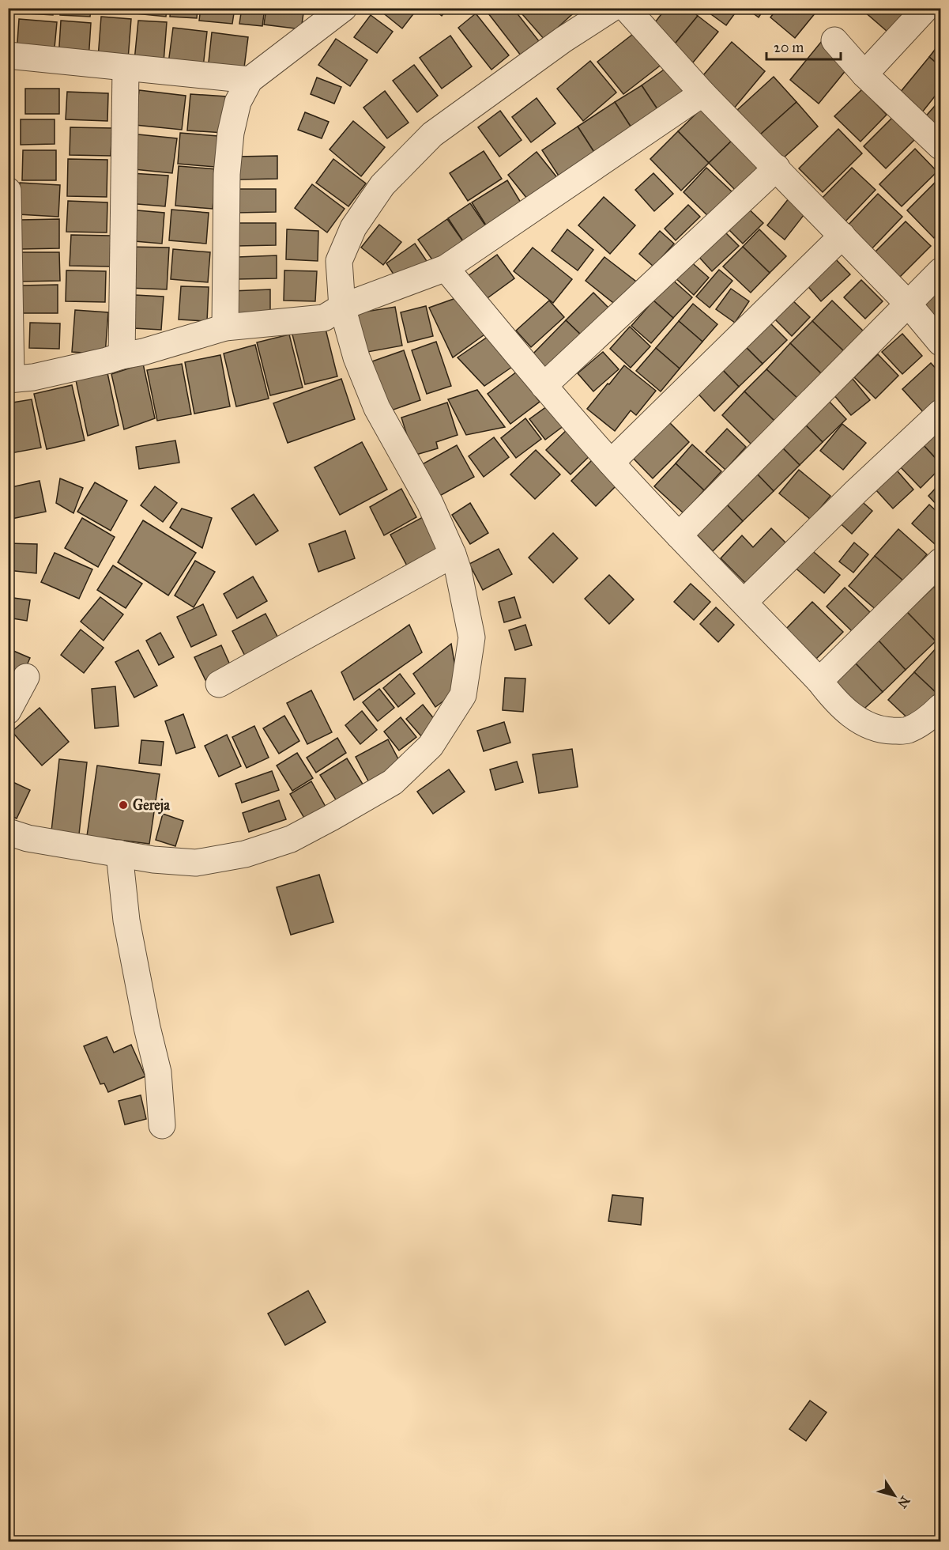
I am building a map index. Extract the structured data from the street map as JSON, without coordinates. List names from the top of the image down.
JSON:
{
  "places": ["Gereja"],
  "scale_bar": "20 m",
  "north": "bottom right"
}
